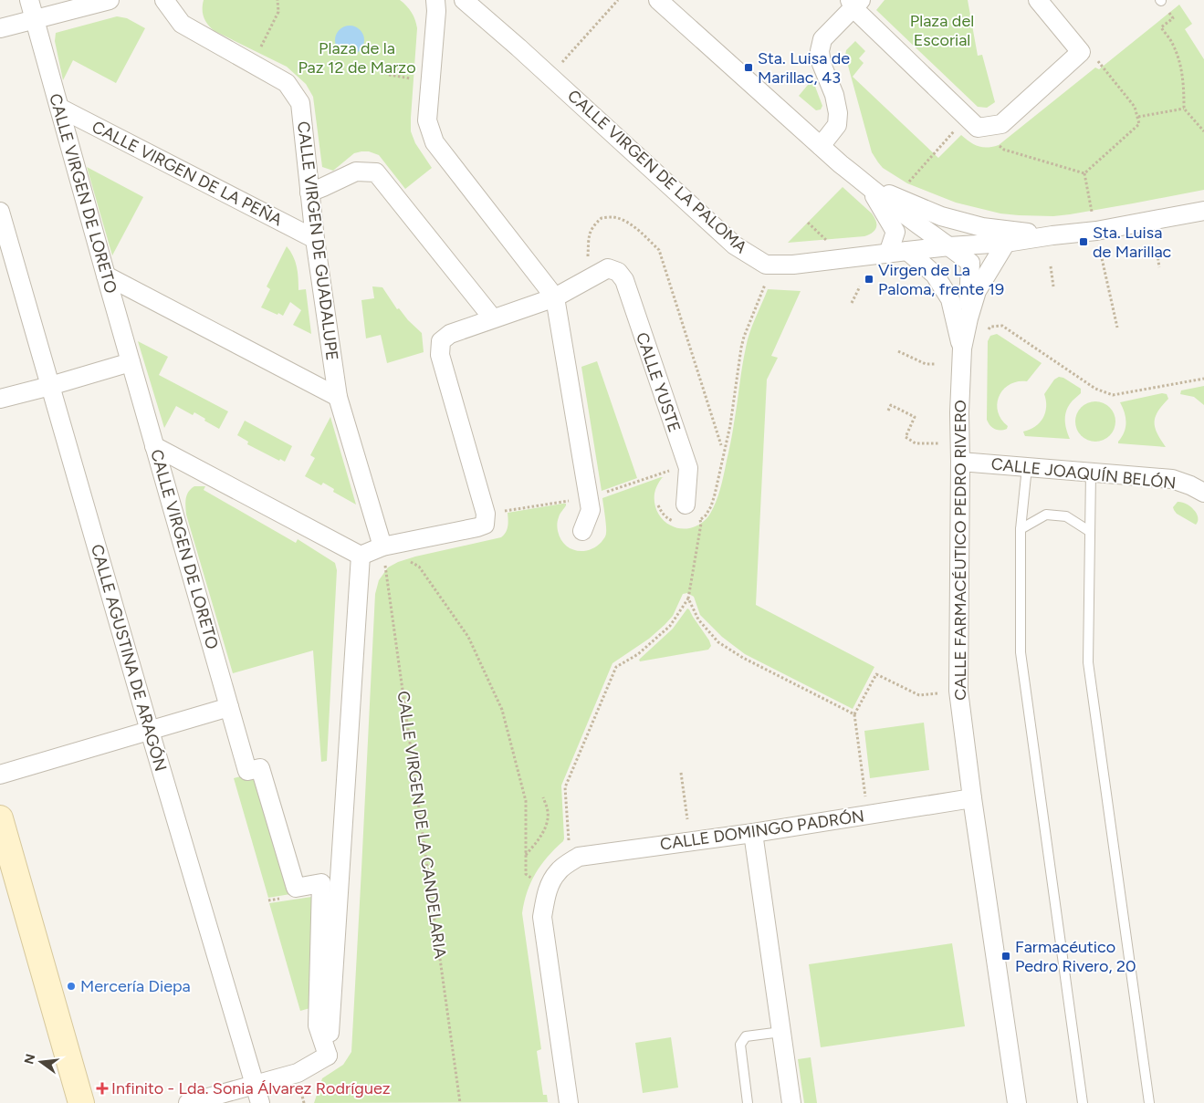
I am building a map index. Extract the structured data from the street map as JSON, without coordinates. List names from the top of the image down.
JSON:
{
  "streets": {
    "street": [
      "CALLE VIRGEN DE LA PALOMA",
      "CALLE VIRGEN DE LA PEÑA",
      "CALLE VIRGEN DE LORETO",
      "CALLE VIRGEN DE GUADALUPE",
      "CALLE YUSTE",
      "CALLE JOAQUÍN BELÓN",
      "CALLE FARMACÉUTICO PEDRO RIVERO",
      "CALLE AGUSTINA DE ARAGÓN",
      "CALLE DOMINGO PADRÓN"
    ],
    "path": ["CALLE VIRGEN DE LA CANDELARIA"]
  },
  "crossings": [
    ["CALLE VIRGEN DE LA PALOMA", "CALLE FARMACÉUTICO PEDRO RIVERO"],
    ["CALLE VIRGEN DE LA PEÑA", "CALLE VIRGEN DE LORETO"],
    ["CALLE VIRGEN DE LA PEÑA", "CALLE VIRGEN DE GUADALUPE"],
    ["CALLE VIRGEN DE GUADALUPE", "CALLE VIRGEN DE LA CANDELARIA"],
    ["CALLE JOAQUÍN BELÓN", "CALLE FARMACÉUTICO PEDRO RIVERO"],
    ["CALLE FARMACÉUTICO PEDRO RIVERO", "CALLE DOMINGO PADRÓN"]
  ],
  "parks": ["Plaza del Escorial", "Plaza de la Paz 12 de Marzo"],
  "places": {
    "transit": [
      "Sta. Luisa de Marillac, 43",
      "Sta. Luisa de Marillac",
      "Virgen de La Paloma, frente 19",
      "Farmacéutico Pedro Rivero, 20"
    ],
    "other": ["Mercería Diepa"],
    "health": ["Infinito - Lda. Sonia Álvarez Rodríguez"]
  },
  "north": "left"
}
